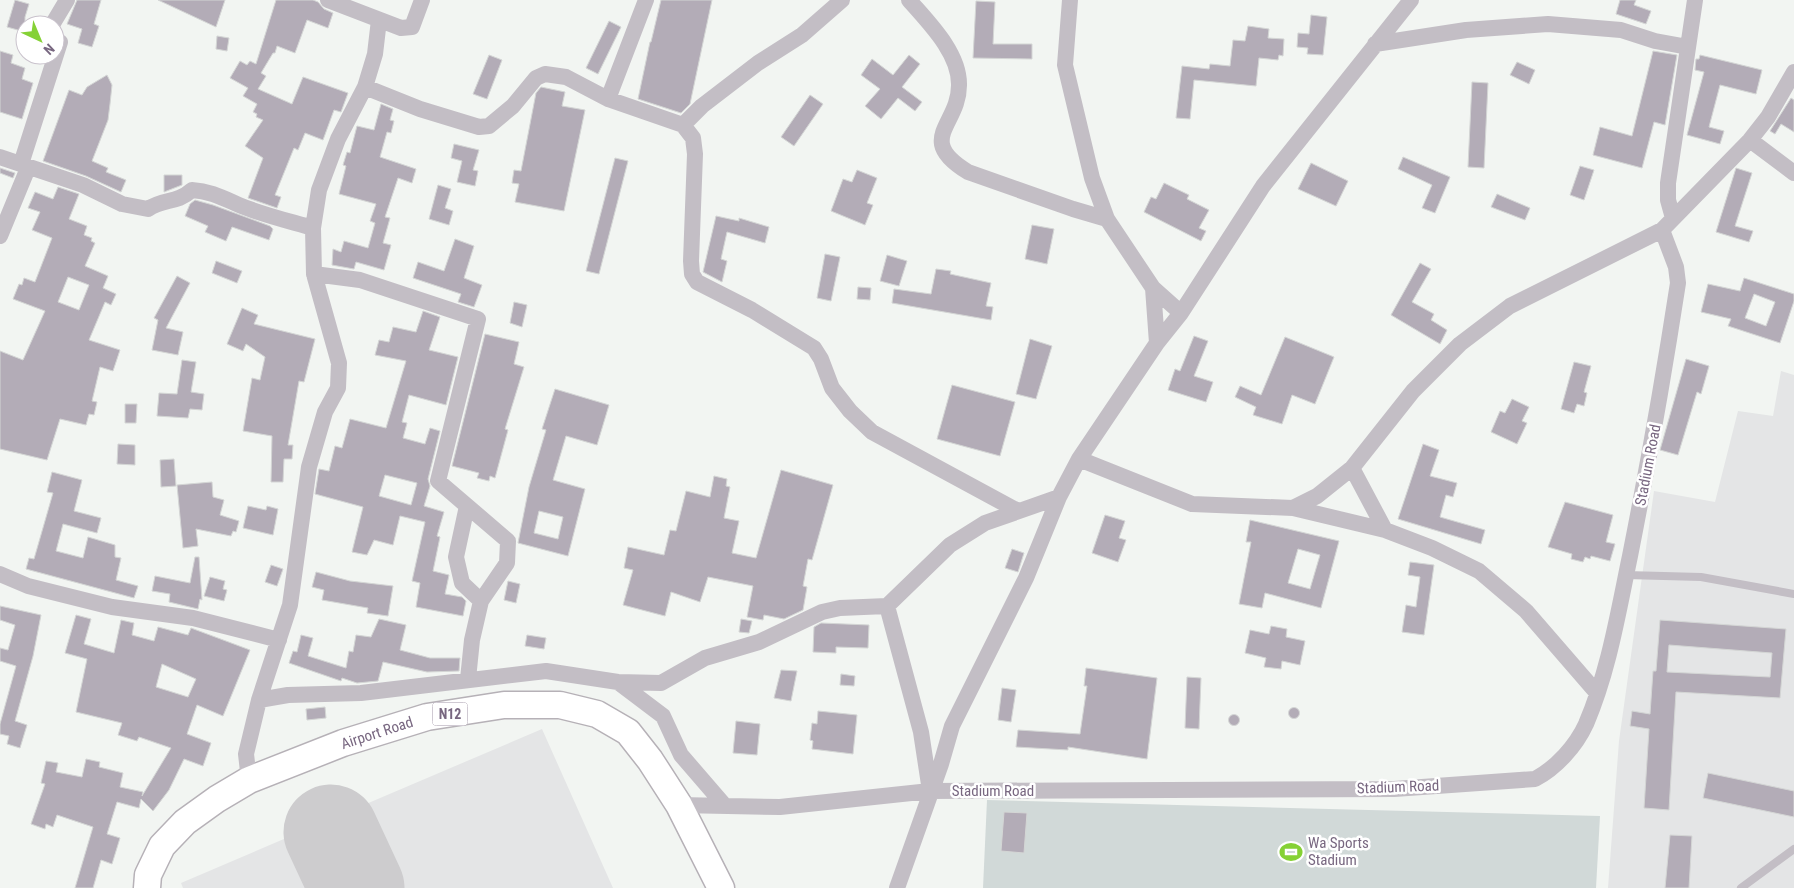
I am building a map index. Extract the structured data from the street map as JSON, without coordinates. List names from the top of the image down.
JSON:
{
  "streets": {
    "highway": ["N12", "Airport Road"],
    "street": ["Stadium Road"]
  },
  "crossings": [
    ["Stadium Road", "Airport Road"]
  ],
  "places": {
    "sports": ["Wa Sports Stadium"]
  },
  "north": "bottom right"
}
